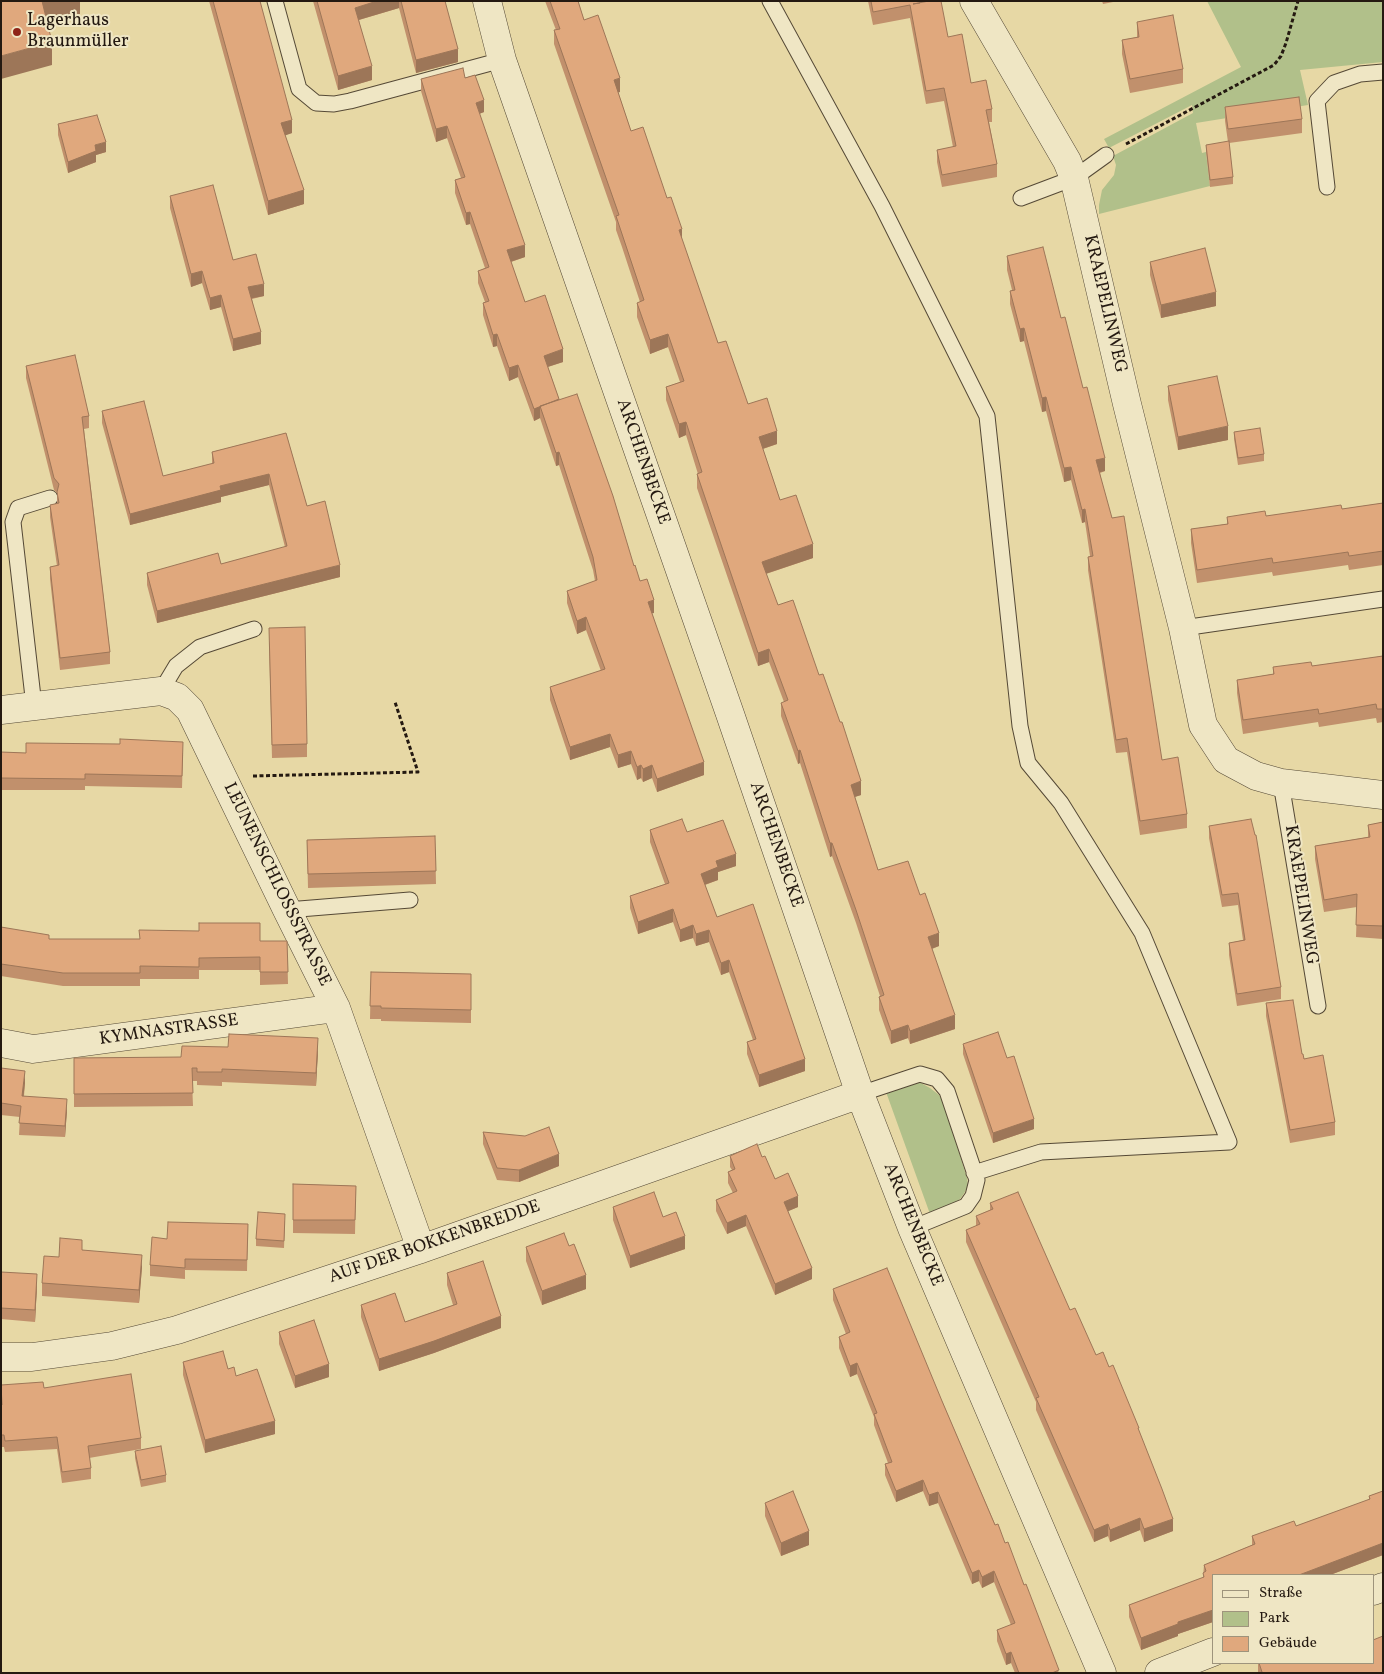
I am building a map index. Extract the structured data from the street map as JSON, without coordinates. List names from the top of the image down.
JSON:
{
  "streets": {
    "street": [
      "KRAEPELINWEG",
      "ARCHENBECKE",
      "LEUNENSCHLOSSSTRASSE",
      "KYMNASTRASSE",
      "AUF DER BOKKENBREDDE"
    ]
  },
  "crossings": [
    ["ARCHENBECKE", "AUF DER BOKKENBREDDE"],
    ["LEUNENSCHLOSSSTRASSE", "KYMNASTRASSE"],
    ["LEUNENSCHLOSSSTRASSE", "AUF DER BOKKENBREDDE"]
  ],
  "places": ["Lagerhaus Braunmüller"],
  "legend": ["Straße", "Park", "Gebäude"]
}
